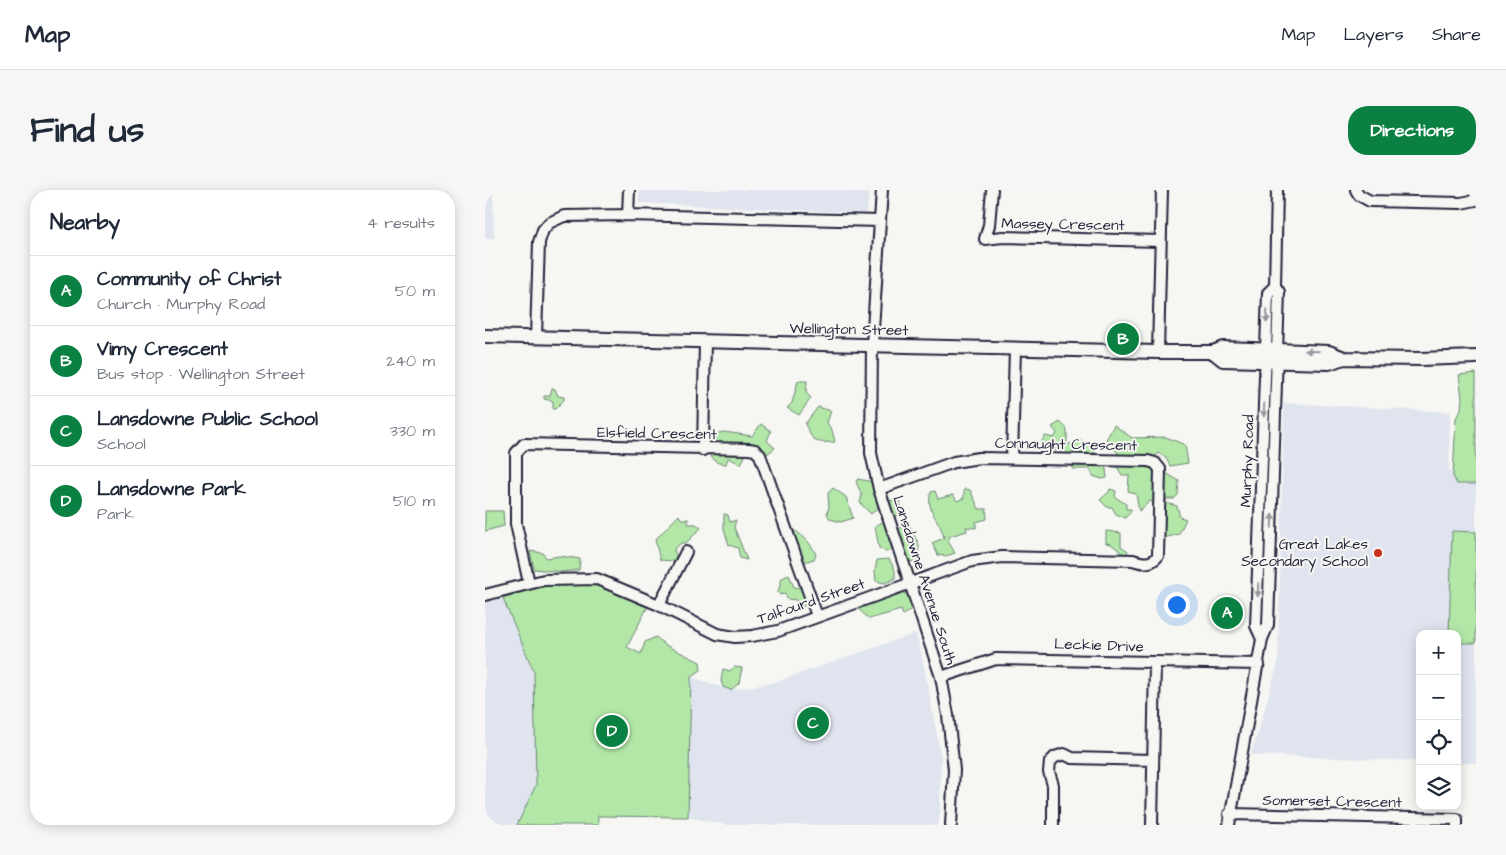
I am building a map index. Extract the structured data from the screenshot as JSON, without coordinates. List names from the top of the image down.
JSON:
{
  "streets": {
    "main road": ["Wellington Street"],
    "street": [
      "Massey Crescent",
      "Elsfield Crescent",
      "Connaught Crescent",
      "Murphy Road",
      "Lansdowne Avenue South",
      "Talfourd Street",
      "Leckie Drive",
      "Somerset Crescent"
    ]
  },
  "crossings": [
    ["Wellington Street", "Murphy Road"],
    ["Wellington Street", "Lansdowne Avenue South"],
    ["Elsfield Crescent", "Talfourd Street"],
    ["Connaught Crescent", "Lansdowne Avenue South"],
    ["Connaught Crescent", "Talfourd Street"],
    ["Murphy Road", "Leckie Drive"],
    ["Murphy Road", "Somerset Crescent"],
    ["Lansdowne Avenue South", "Talfourd Street"],
    ["Lansdowne Avenue South", "Leckie Drive"]
  ],
  "places": ["Great Lakes Secondary School"],
  "page": {
    "header": "Map",
    "nav": ["Map", "Layers", "Share"],
    "title": "Find us",
    "buttons": "Directions",
    "heading": ["Nearby", "4 results"],
    "list": [
      {
        "mark": "A",
        "name": "Community of Christ",
        "note": "Church · Murphy Road",
        "value": "50 m"
      },
      {
        "mark": "B",
        "name": "Vimy Crescent",
        "note": "Bus stop · Wellington Street",
        "value": "240 m"
      },
      {
        "mark": "C",
        "name": "Lansdowne Public School",
        "note": "School",
        "value": "330 m"
      },
      {
        "mark": "D",
        "name": "Lansdowne Park",
        "note": "Park",
        "value": "510 m"
      }
    ],
    "pins": [
      "B",
      "A",
      "C",
      "D"
    ],
    "map_buttons": ["+", "−"]
  }
}
